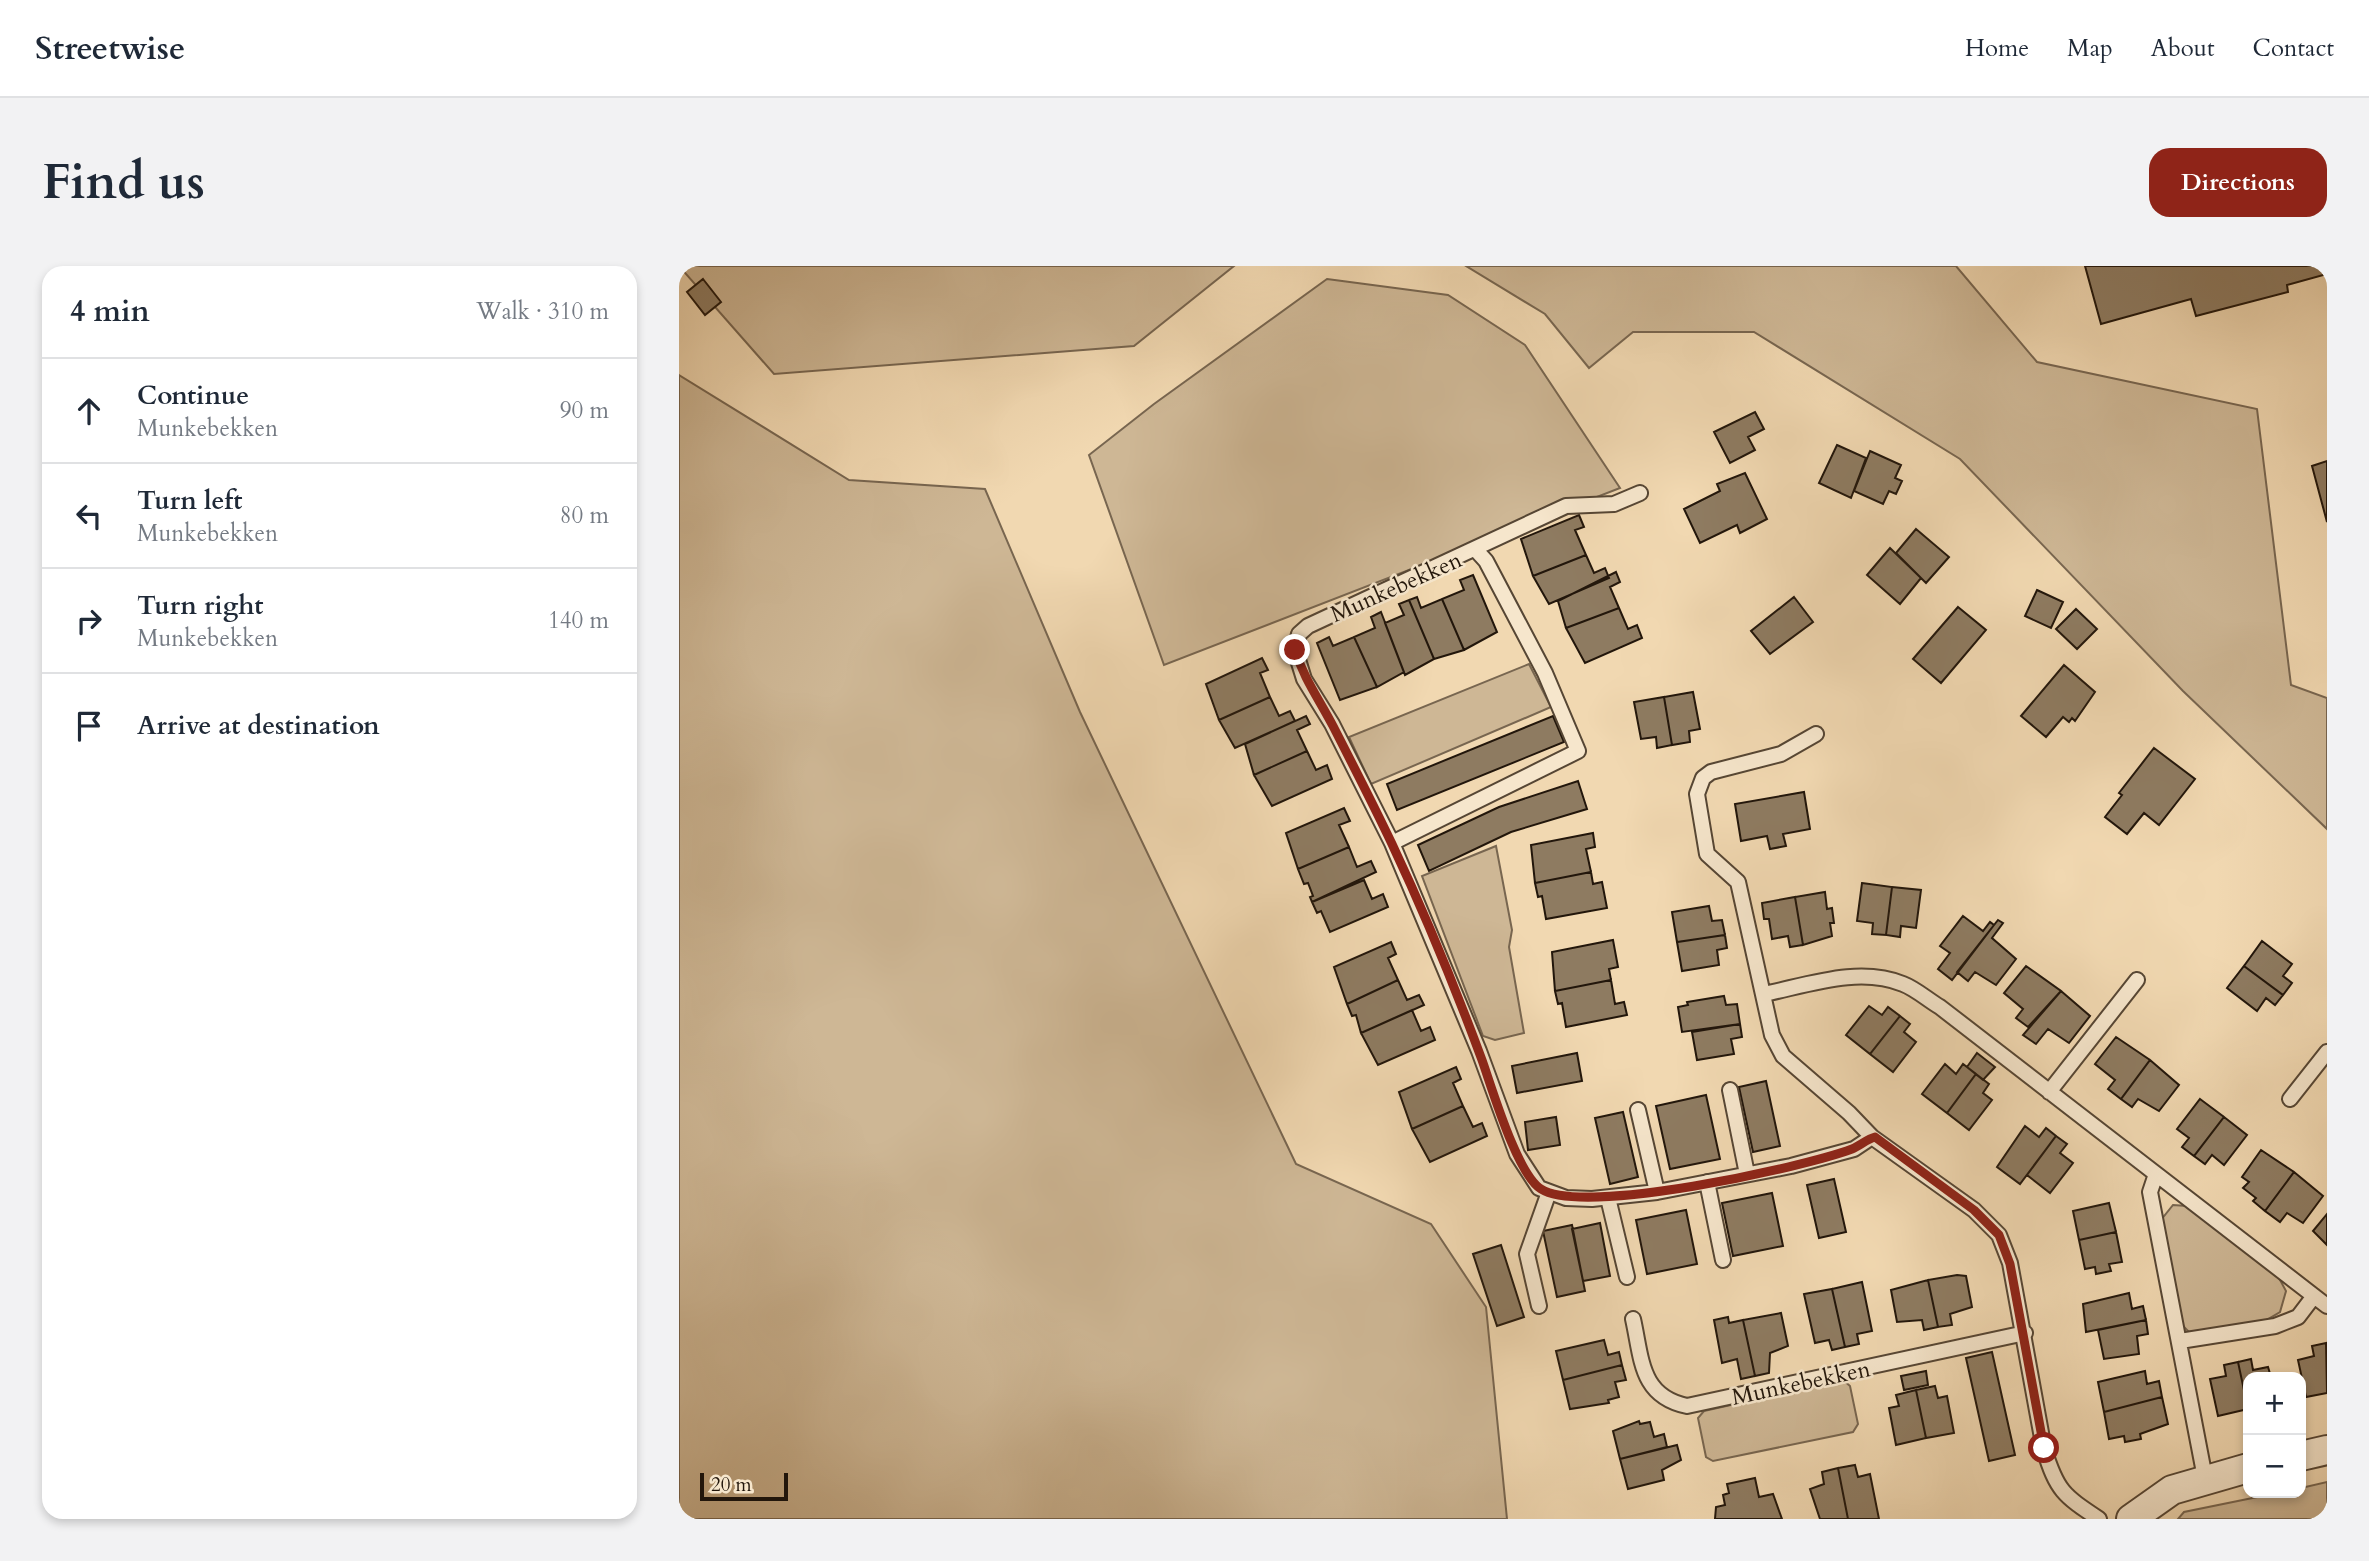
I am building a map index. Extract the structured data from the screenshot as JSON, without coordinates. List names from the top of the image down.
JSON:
{
  "streets": {
    "lane": ["Munkebekken"]
  },
  "scale_bar": "20 m",
  "page": {
    "header": "Streetwise",
    "nav": [
      "Home",
      "Map",
      "About",
      "Contact"
    ],
    "buttons": "Directions",
    "title": "Find us",
    "heading": ["4 min", "Walk · 310 m"],
    "list": [
      ["Continue", "Munkebekken", "90 m"],
      ["Turn left", "Munkebekken", "80 m"],
      ["Turn right", "Munkebekken", "140 m"],
      "Arrive at destination"
    ],
    "map_buttons": ["+", "−"],
    "scale": "20 m"
  }
}
